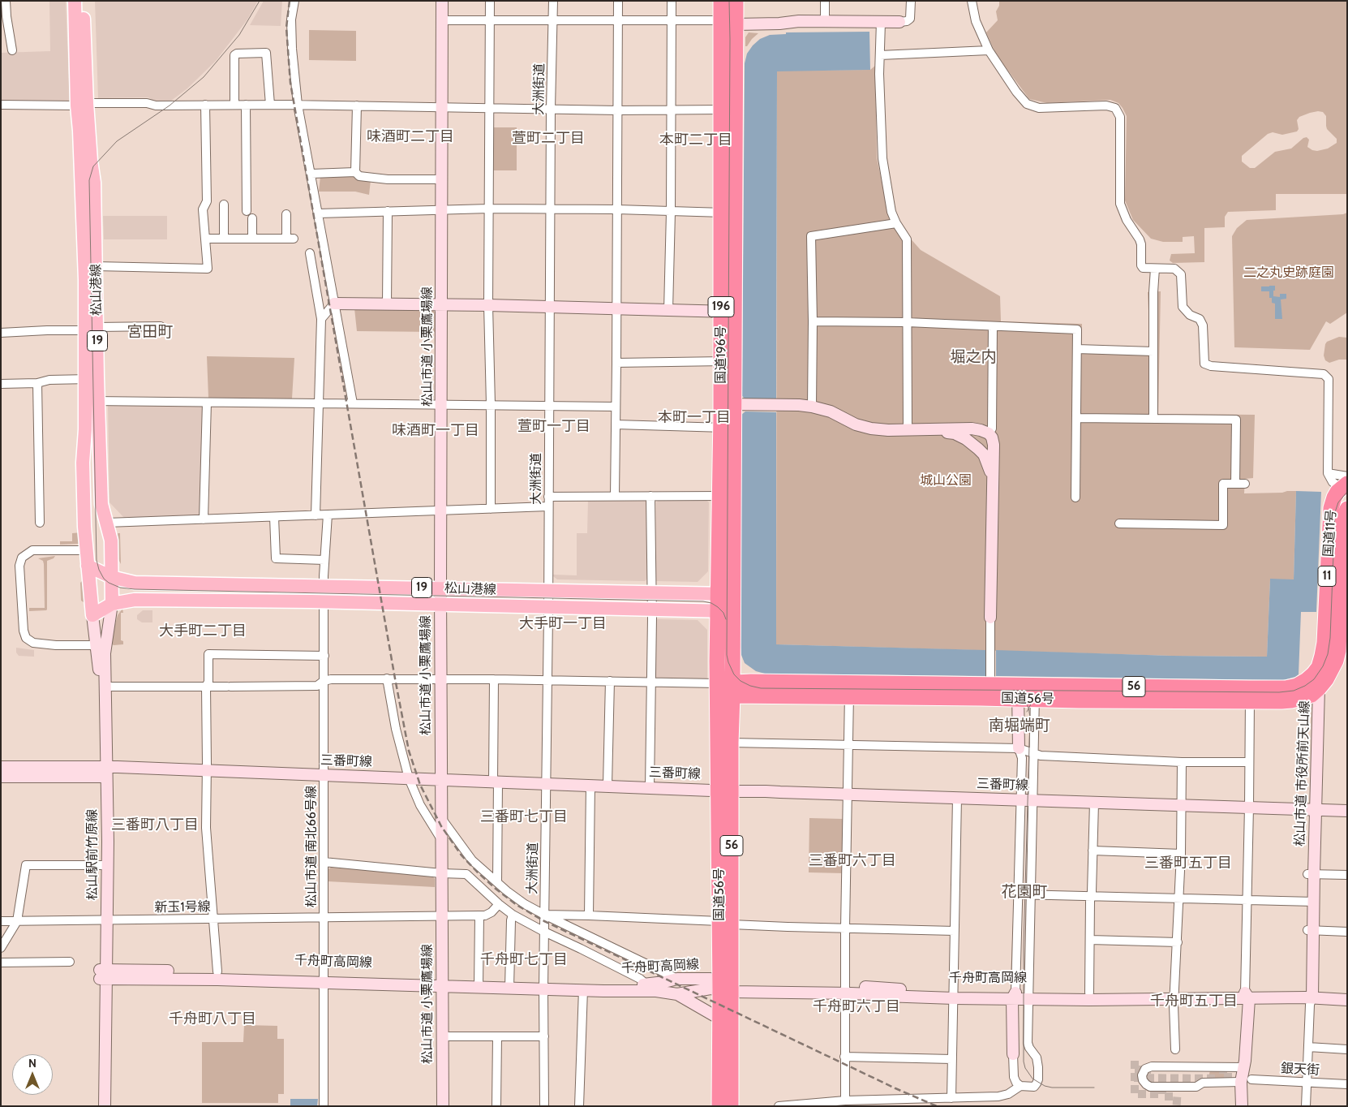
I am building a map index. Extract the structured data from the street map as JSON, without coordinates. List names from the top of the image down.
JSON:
{
  "streets": {
    "highway": [
      "196",
      "国道196号",
      "国道11号",
      "11",
      "56",
      "国道56号"
    ],
    "main road": ["松山港線", "19"],
    "street": [
      "大洲街道",
      "松山市道 小栗鷹場線",
      "三番町線",
      "松山市道 市役所前天山線",
      "松山市道 南北66号線",
      "松山駅前竹原線",
      "新玉1号線",
      "千舟町高岡線",
      "銀天街"
    ]
  },
  "crossings": [
    ["大洲街道", "松山港線"],
    ["大洲街道", "三番町線"],
    ["大洲街道", "千舟町高岡線"],
    ["松山港線", "松山市道 小栗鷹場線"],
    ["松山港線", "国道196号"],
    ["松山港線", "松山市道 南北66号線"],
    ["松山港線", "松山駅前竹原線"],
    ["松山市道 小栗鷹場線", "三番町線"],
    ["松山市道 小栗鷹場線", "新玉1号線"],
    ["松山市道 小栗鷹場線", "千舟町高岡線"],
    ["国道196号", "国道56号"],
    ["国道11号", "国道56号"],
    ["国道11号", "松山市道 市役所前天山線"],
    ["国道56号", "三番町線"],
    ["国道56号", "松山市道 市役所前天山線"],
    ["国道56号", "千舟町高岡線"],
    ["三番町線", "松山市道 市役所前天山線"],
    ["三番町線", "松山市道 南北66号線"],
    ["三番町線", "松山駅前竹原線"],
    ["松山市道 市役所前天山線", "千舟町高岡線"],
    ["松山市道 南北66号線", "新玉1号線"],
    ["松山市道 南北66号線", "千舟町高岡線"],
    ["松山駅前竹原線", "新玉1号線"],
    ["松山駅前竹原線", "千舟町高岡線"]
  ],
  "districts": [
    "味酒町二丁目",
    "萱町二丁目",
    "本町二丁目",
    "宮田町",
    "堀之内",
    "本町一丁目",
    "萱町一丁目",
    "味酒町一丁目",
    "大手町一丁目",
    "大手町二丁目",
    "南堀端町",
    "三番町七丁目",
    "三番町八丁目",
    "三番町六丁目",
    "三番町五丁目",
    "花園町",
    "千舟町七丁目",
    "千舟町五丁目",
    "千舟町六丁目",
    "千舟町八丁目"
  ],
  "parks": ["二之丸史跡庭園", "城山公園"],
  "north": "top"
}
